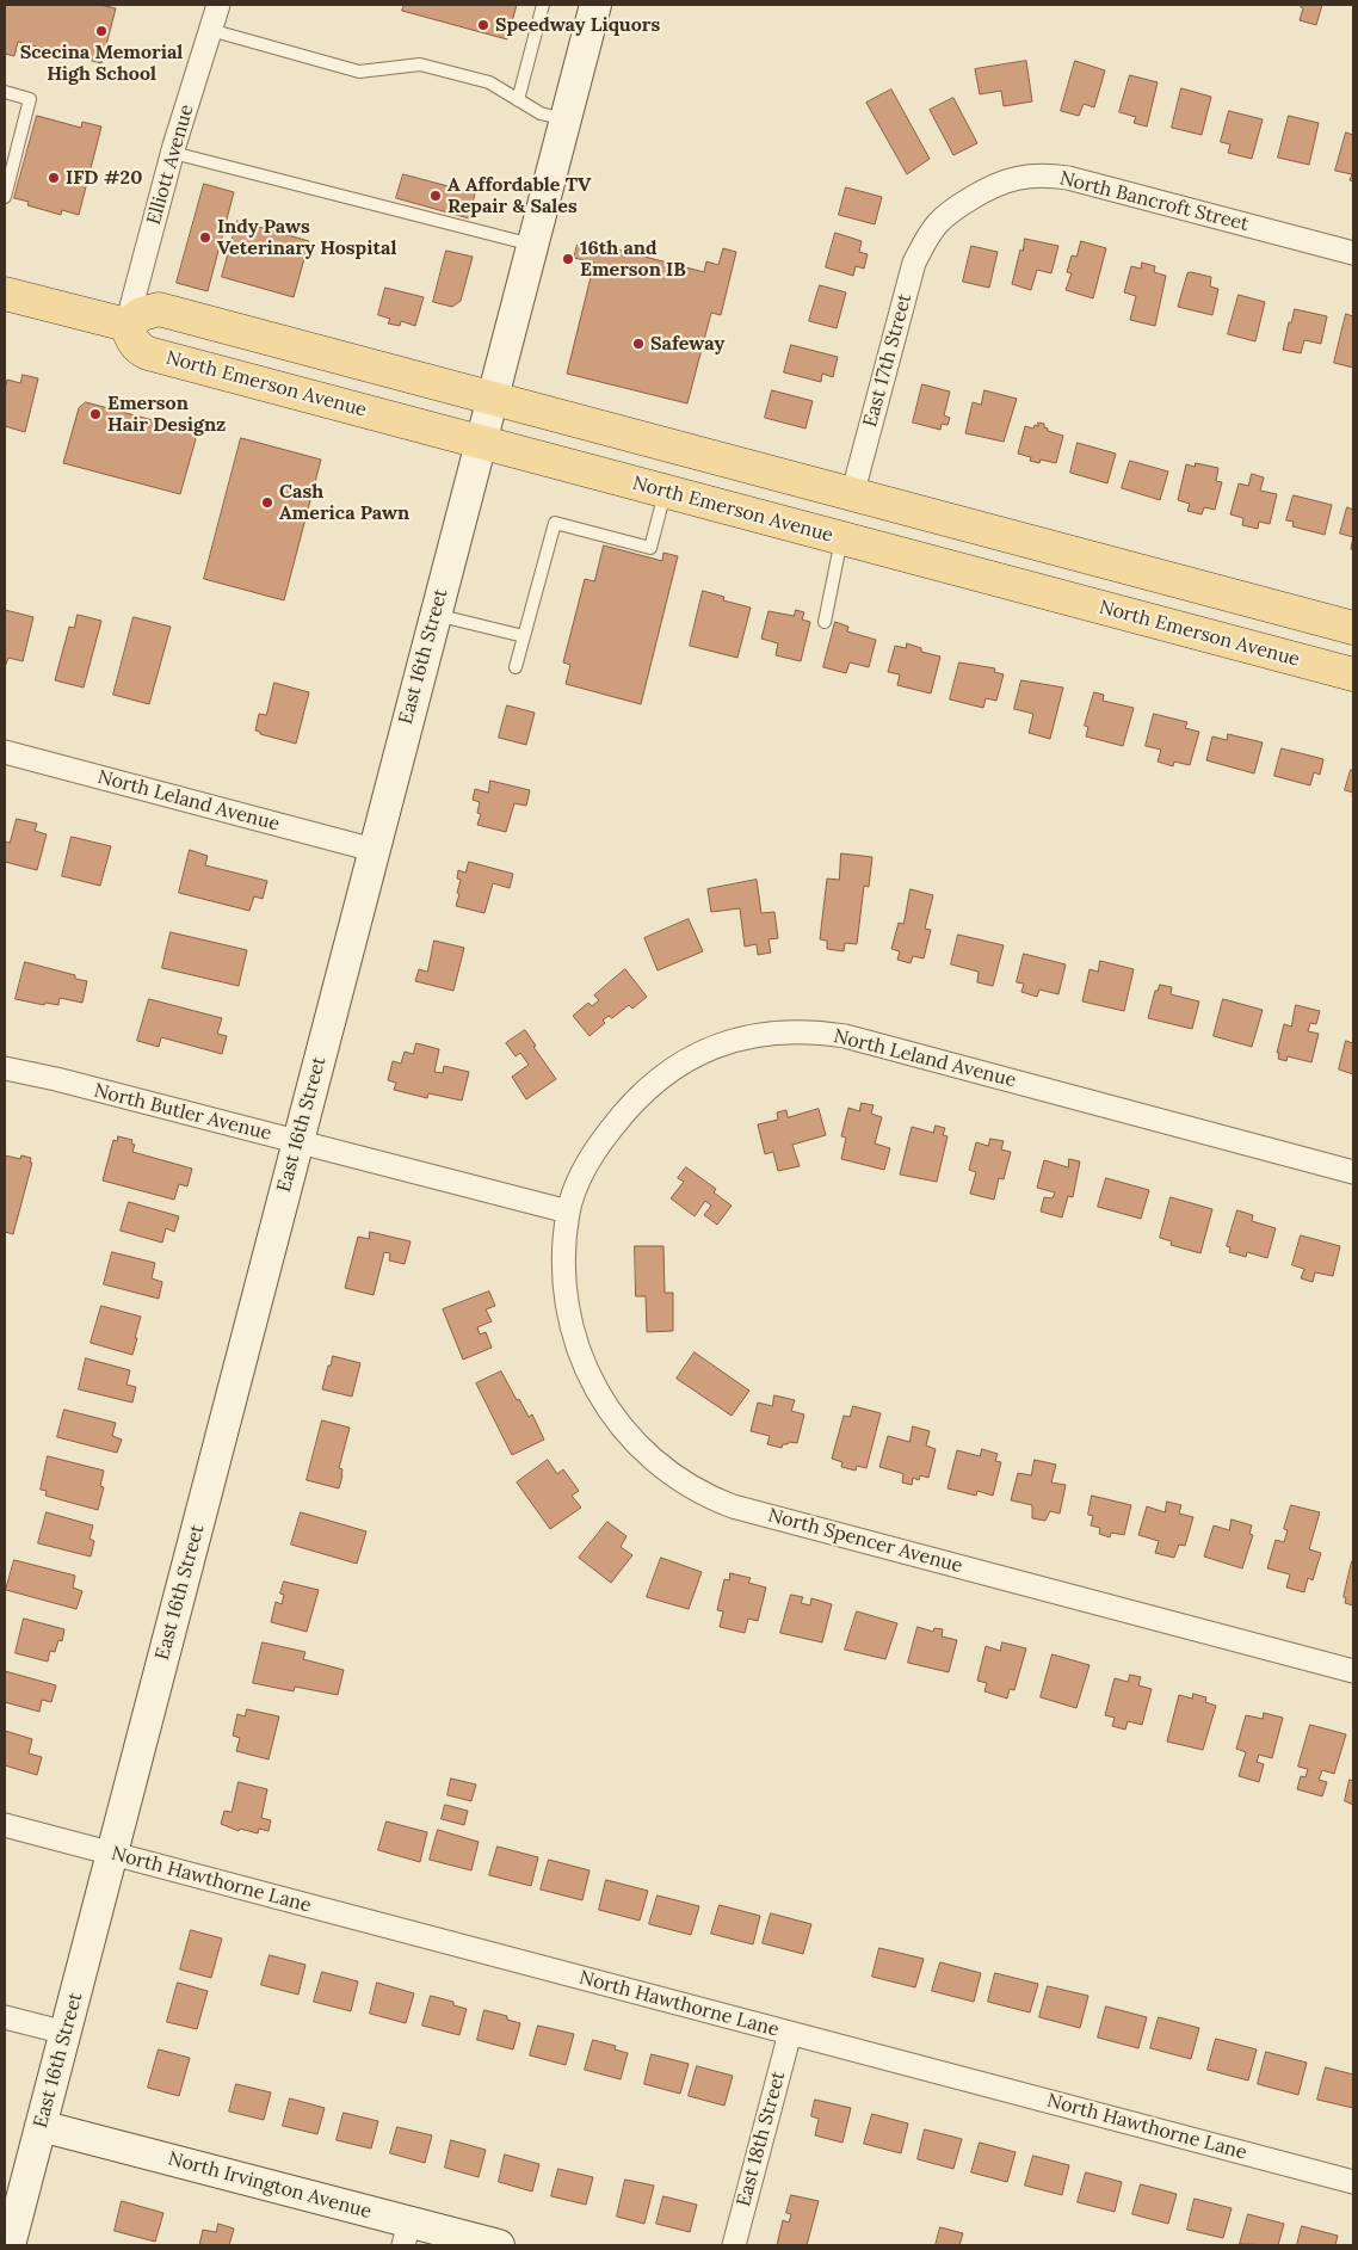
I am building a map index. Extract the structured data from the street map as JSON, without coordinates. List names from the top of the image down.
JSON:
{
  "streets": {
    "main road": ["North Emerson Avenue", "East 16th Street", "North Irvington Avenue"],
    "street": [
      "Elliott Avenue",
      "North Bancroft Street",
      "East 17th Street",
      "North Leland Avenue",
      "North Butler Avenue",
      "North Spencer Avenue",
      "North Hawthorne Lane",
      "East 18th Street"
    ]
  },
  "crossings": [
    ["Elliott Avenue", "North Emerson Avenue"],
    ["North Bancroft Street", "East 17th Street"],
    ["North Emerson Avenue", "East 16th Street"],
    ["East 16th Street", "North Leland Avenue"],
    ["East 16th Street", "North Butler Avenue"],
    ["East 16th Street", "North Hawthorne Lane"],
    ["East 16th Street", "North Irvington Avenue"],
    ["North Leland Avenue", "North Butler Avenue"],
    ["North Leland Avenue", "North Spencer Avenue"],
    ["North Butler Avenue", "North Spencer Avenue"],
    ["North Hawthorne Lane", "East 18th Street"]
  ],
  "places": [
    "Speedway Liquors",
    "Scecina Memorial High School",
    "IFD #20",
    "A Affordable TV Repair & Sales",
    "Indy Paws Veterinary Hospital",
    "16th and Emerson IB",
    "Safeway",
    "Emerson Hair Designz",
    "Cash America Pawn"
  ]
}
